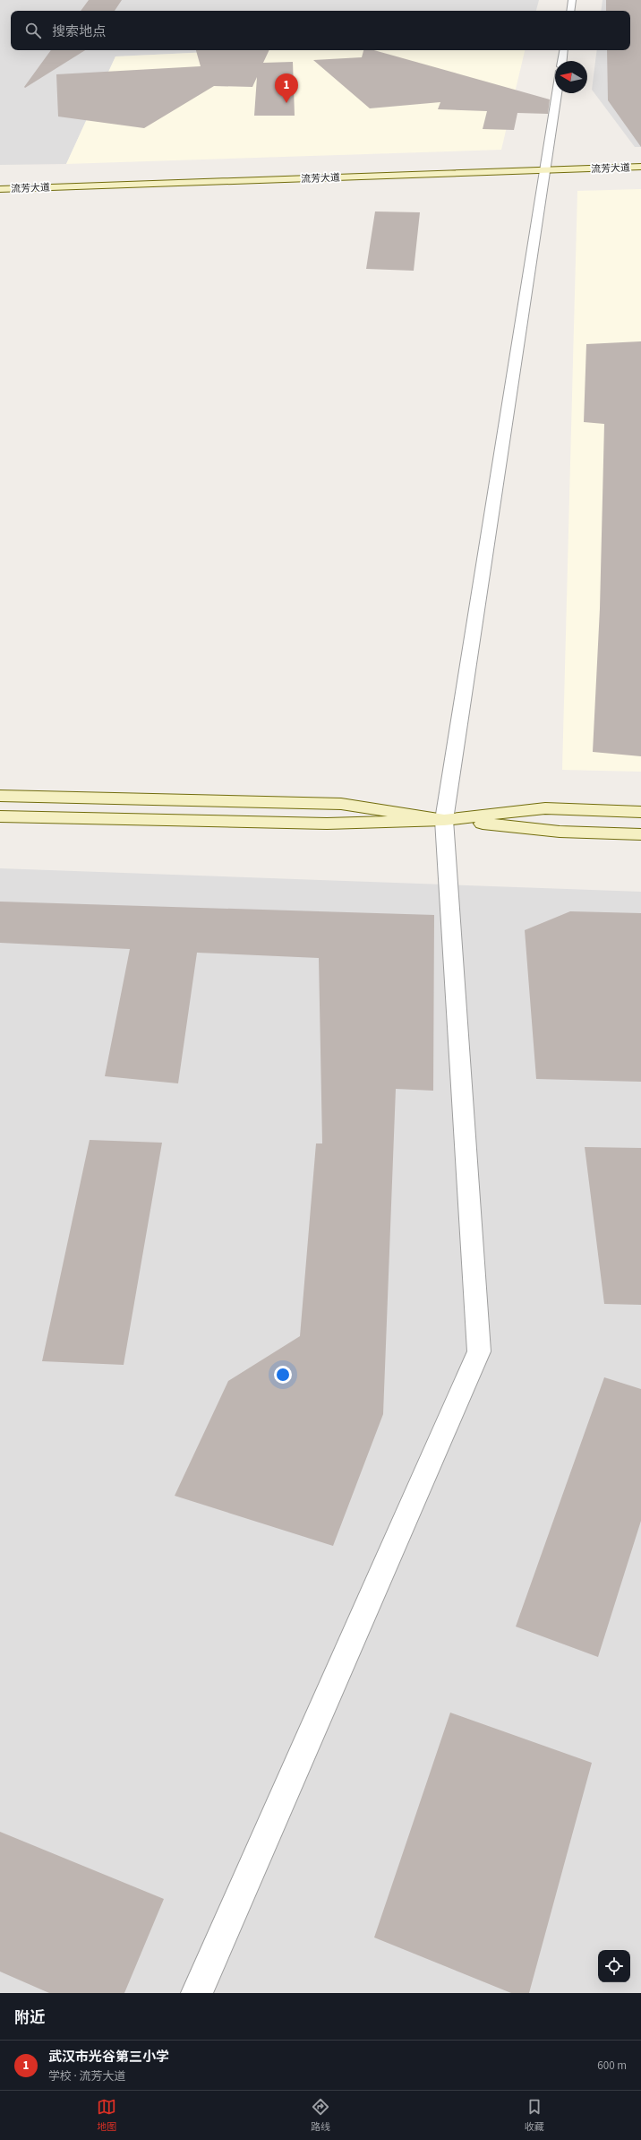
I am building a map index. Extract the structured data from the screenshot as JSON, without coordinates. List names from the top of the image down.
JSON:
{
  "streets": {
    "main road": ["流芳大道"]
  },
  "north": "left",
  "page": {
    "search": "搜索地点",
    "pins": "1",
    "heading": "附近",
    "list": [
      {
        "mark": "1",
        "name": "武汉市光谷第三小学",
        "note": "学校 · 流芳大道",
        "value": "600 m"
      }
    ],
    "nav": ["地图", "路线", "收藏"]
  }
}
